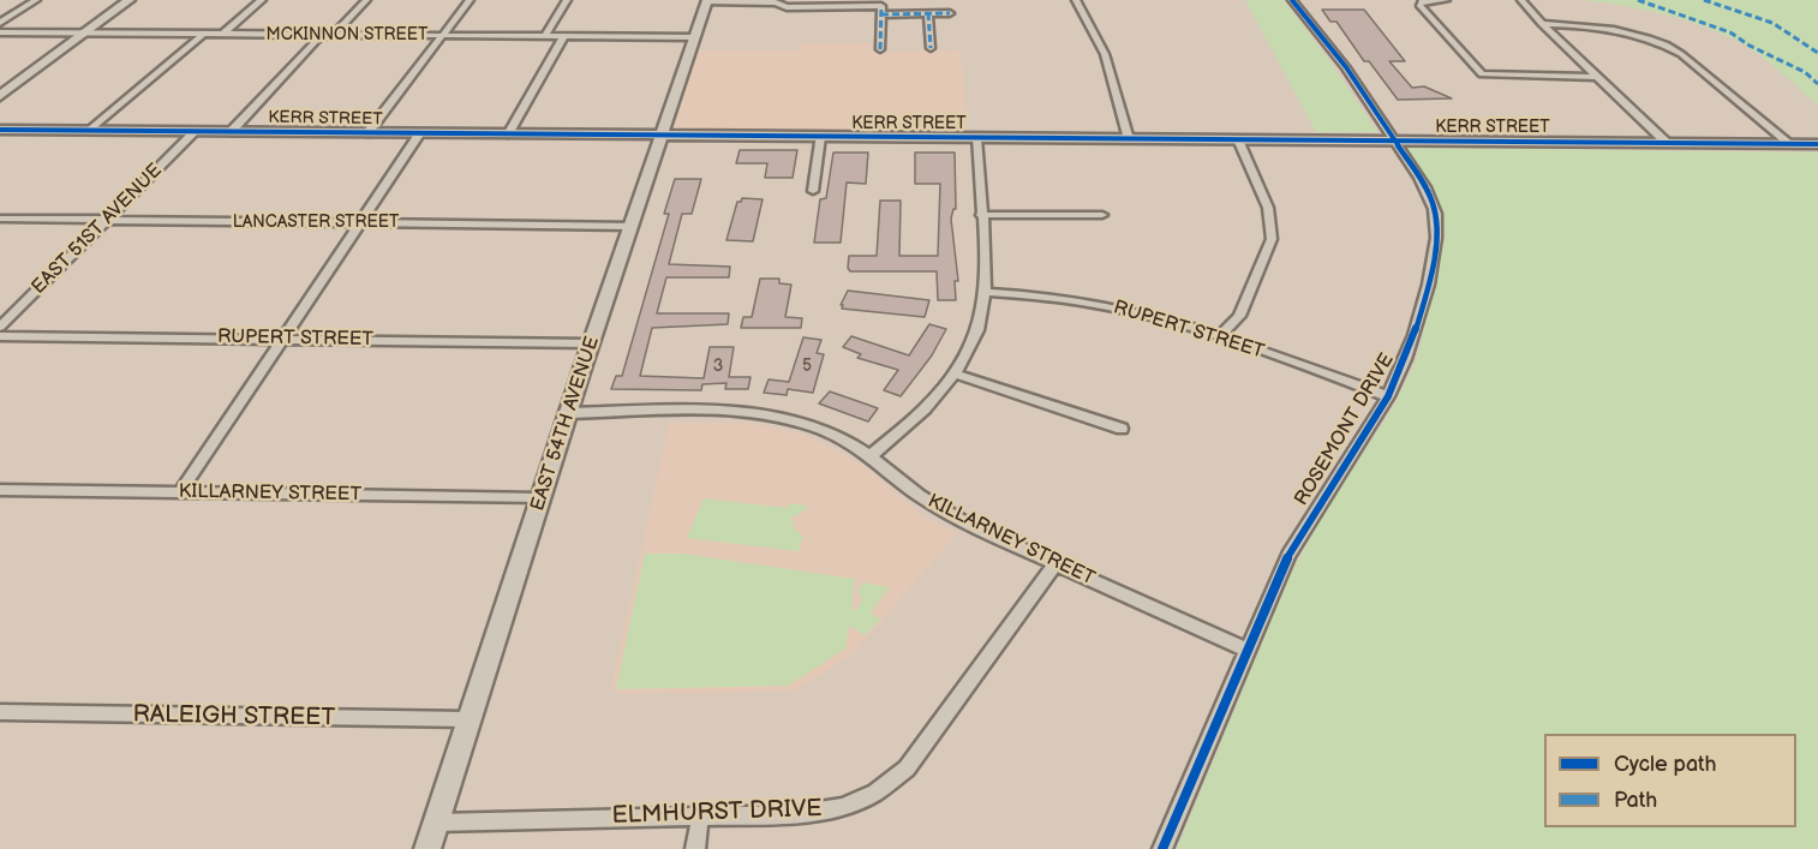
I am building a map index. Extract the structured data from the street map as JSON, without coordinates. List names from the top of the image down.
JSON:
{
  "streets": {
    "street": [
      "MCKINNON STREET",
      "KERR STREET",
      "LANCASTER STREET",
      "EAST 51ST AVENUE",
      "RUPERT STREET",
      "EAST 54TH AVENUE",
      "ROSEMONT DRIVE",
      "KILLARNEY STREET",
      "RALEIGH STREET",
      "ELMHURST DRIVE"
    ]
  },
  "crossings": [
    ["MCKINNON STREET", "EAST 54TH AVENUE"],
    ["KERR STREET", "EAST 51ST AVENUE"],
    ["KERR STREET", "EAST 54TH AVENUE"],
    ["KERR STREET", "ROSEMONT DRIVE"],
    ["LANCASTER STREET", "EAST 51ST AVENUE"],
    ["LANCASTER STREET", "EAST 54TH AVENUE"],
    ["RUPERT STREET", "EAST 54TH AVENUE"],
    ["RUPERT STREET", "ROSEMONT DRIVE"],
    ["EAST 54TH AVENUE", "KILLARNEY STREET"],
    ["EAST 54TH AVENUE", "RALEIGH STREET"],
    ["EAST 54TH AVENUE", "ELMHURST DRIVE"],
    ["ROSEMONT DRIVE", "KILLARNEY STREET"],
    ["KILLARNEY STREET", "ELMHURST DRIVE"]
  ],
  "house_numbers": ["3", "5"],
  "legend": ["Cycle path", "Path"]
}
